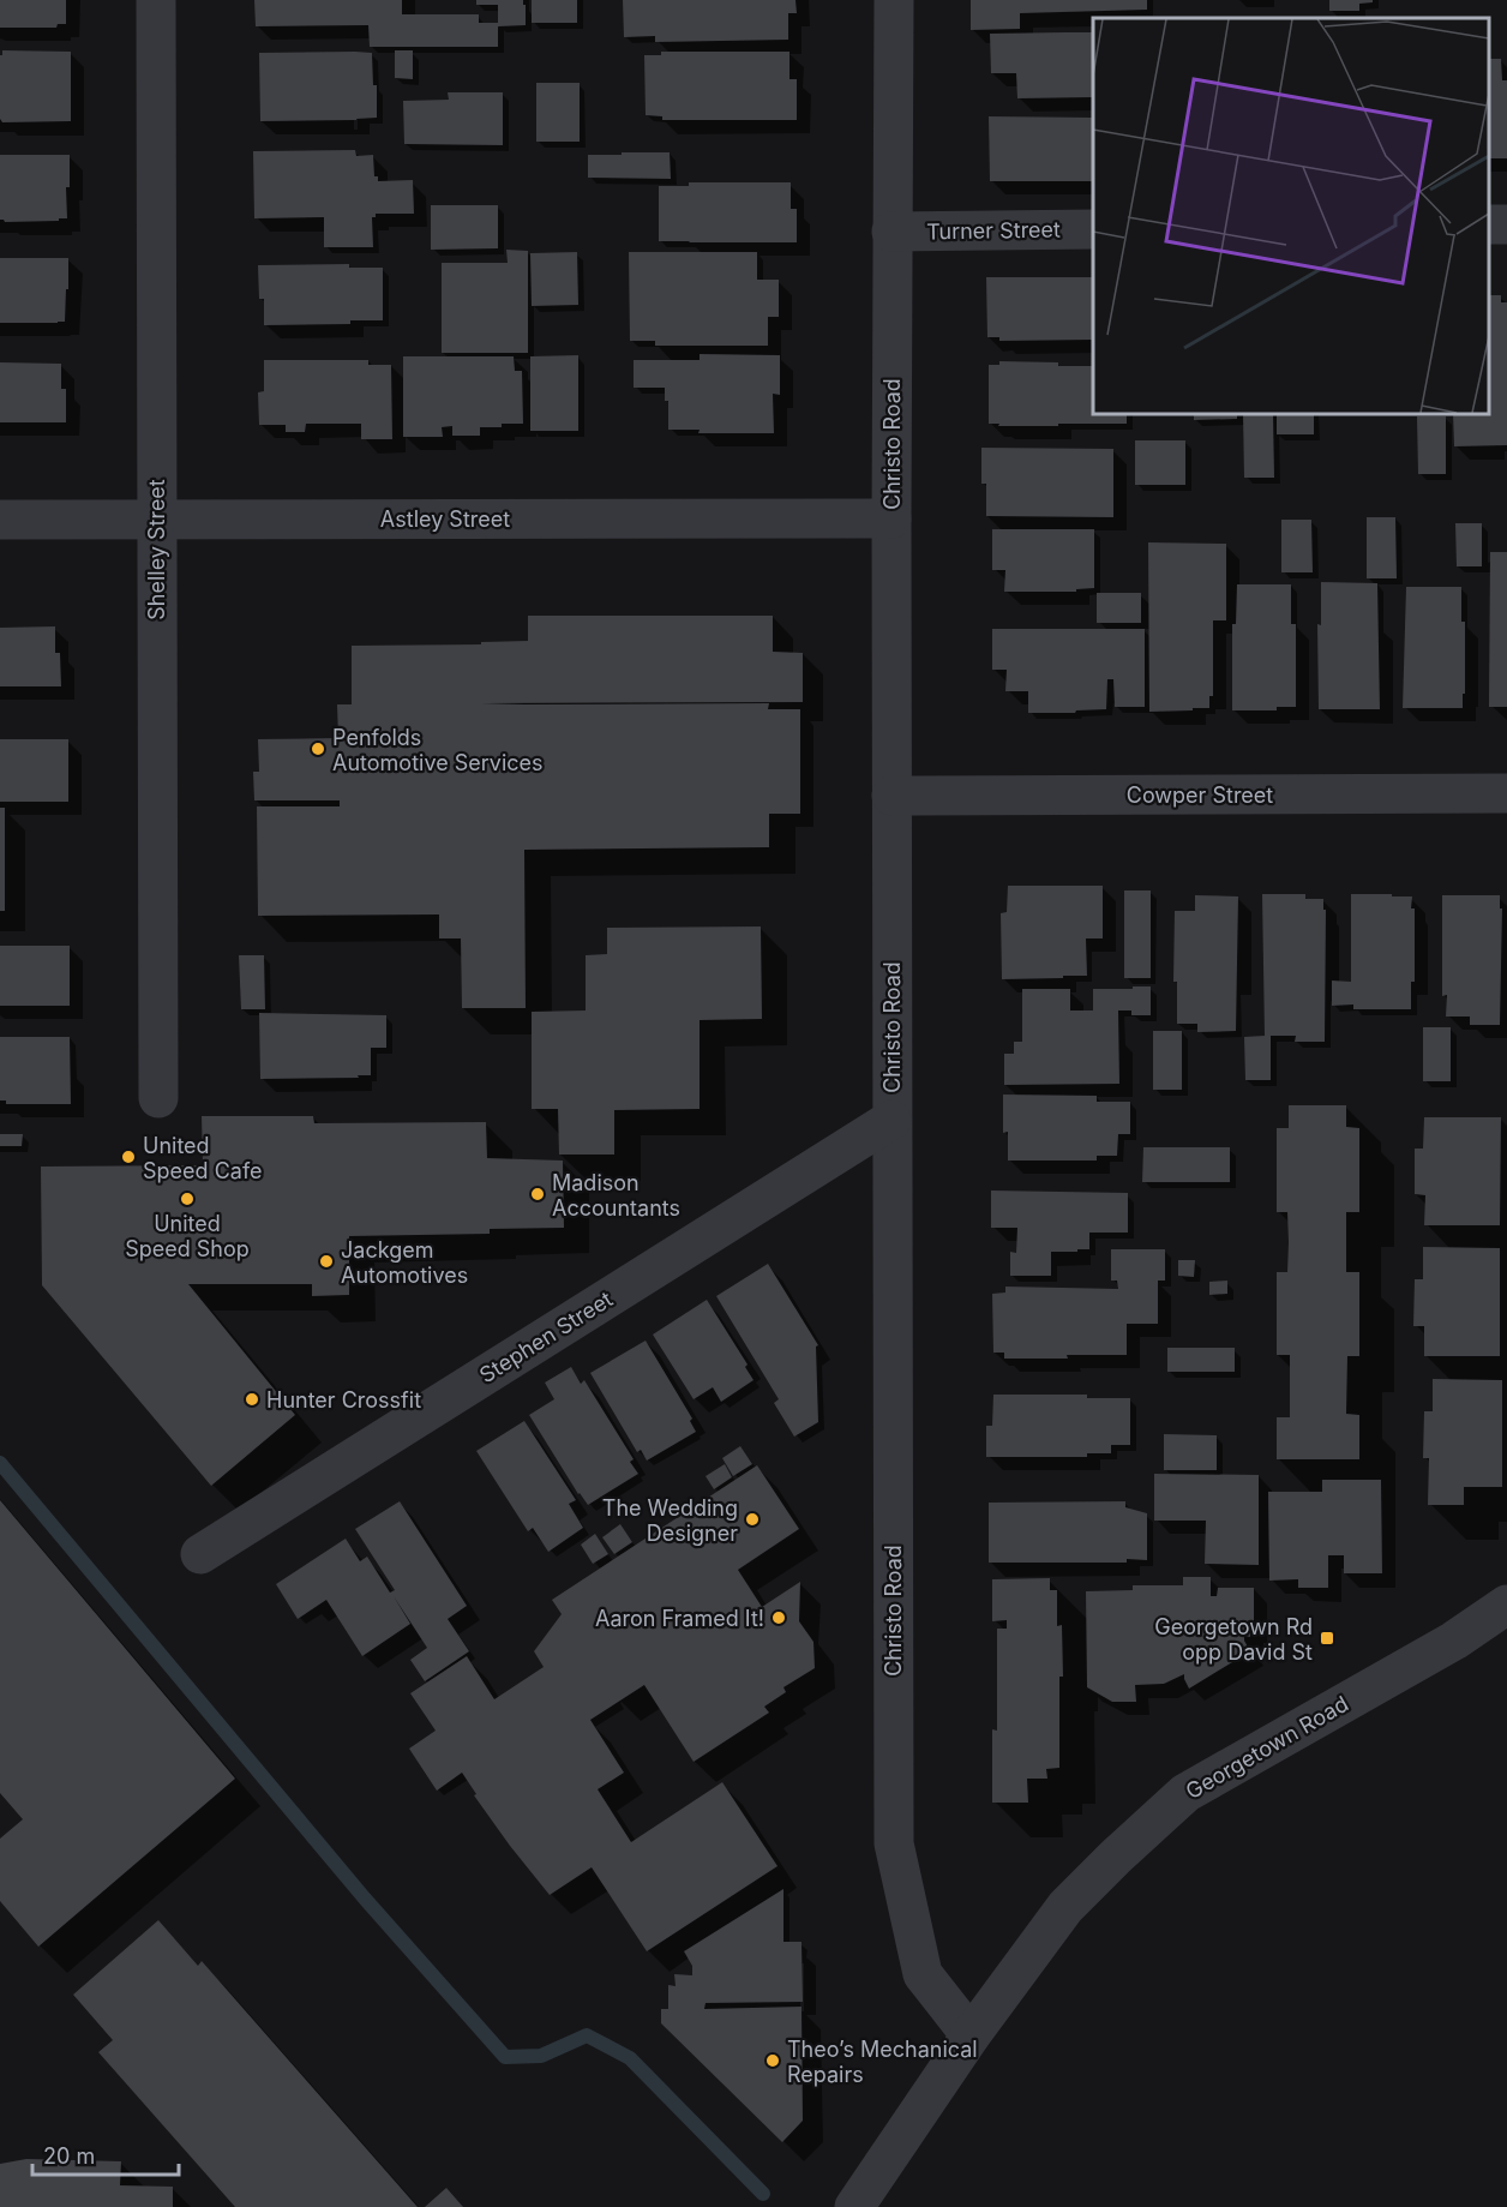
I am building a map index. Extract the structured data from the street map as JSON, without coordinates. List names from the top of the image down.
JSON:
{
  "streets": {
    "street": [
      "Turner Street",
      "Christo Road",
      "Astley Street",
      "Shelley Street",
      "Cowper Street",
      "Stephen Street",
      "Georgetown Road"
    ]
  },
  "crossings": [
    ["Turner Street", "Christo Road"],
    ["Christo Road", "Astley Street"],
    ["Christo Road", "Cowper Street"],
    ["Christo Road", "Stephen Street"],
    ["Christo Road", "Georgetown Road"],
    ["Astley Street", "Shelley Street"]
  ],
  "places": {
    "other": [
      "Penfolds Automotive Services",
      "United Speed Cafe",
      "Madison Accountants",
      "United Speed Shop",
      "Jackgem Automotives",
      "Hunter Crossfit",
      "The Wedding Designer",
      "Aaron Framed It!",
      "Theo’s Mechanical Repairs"
    ],
    "transit": ["Georgetown Rd opp David St"]
  },
  "scale_bar": "20 m"
}
